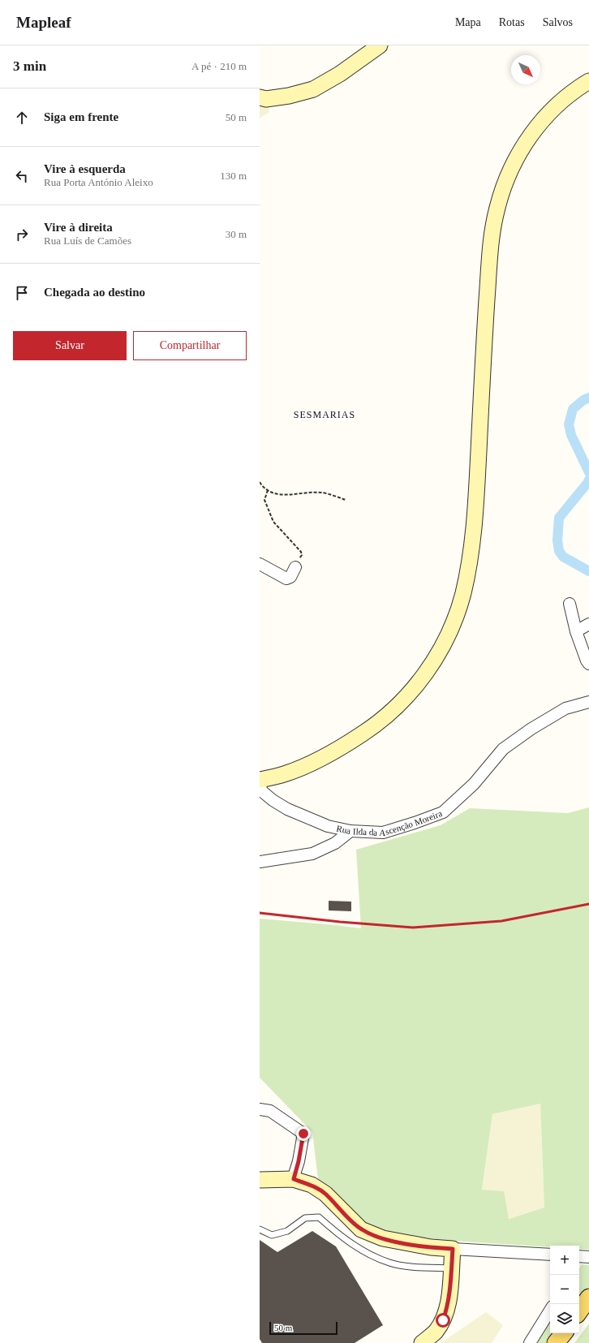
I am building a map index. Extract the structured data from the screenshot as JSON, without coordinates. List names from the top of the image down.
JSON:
{
  "streets": {
    "street": ["Rua Ilda da Ascenção Moreira"]
  },
  "districts": ["SESMARIAS"],
  "scale_bar": "50 m",
  "north": "bottom right",
  "page": {
    "header": "Mapleaf",
    "nav": ["Mapa", "Rotas", "Salvos"],
    "heading": ["3 min", "A pé · 210 m"],
    "list": [
      ["Siga em frente", "50 m"],
      ["Vire à esquerda", "Rua Porta António Aleixo", "130 m"],
      ["Vire à direita", "Rua Luís de Camões", "30 m"],
      "Chegada ao destino"
    ],
    "buttons": ["Salvar", "Compartilhar"],
    "map_buttons": ["+", "−"],
    "scale": "50 m"
  }
}
